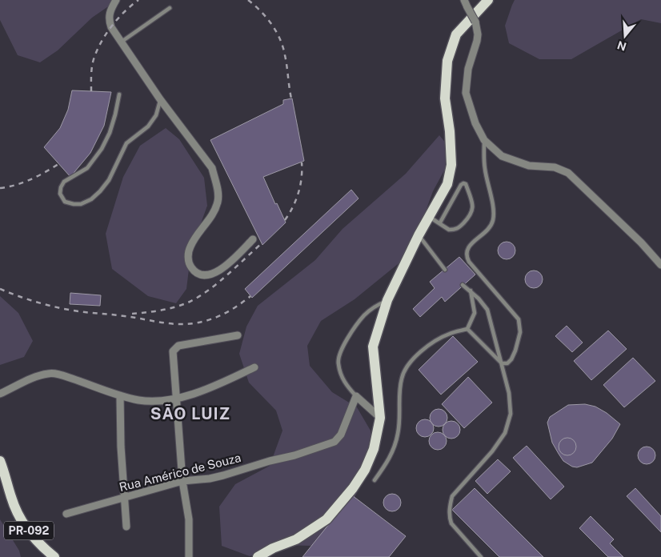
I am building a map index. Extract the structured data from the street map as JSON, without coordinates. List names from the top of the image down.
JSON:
{
  "streets": {
    "main road": ["PR-092"],
    "street": ["Rua Américo de Souza"]
  },
  "districts": ["SÃO LUIZ"],
  "north": "bottom"
}
